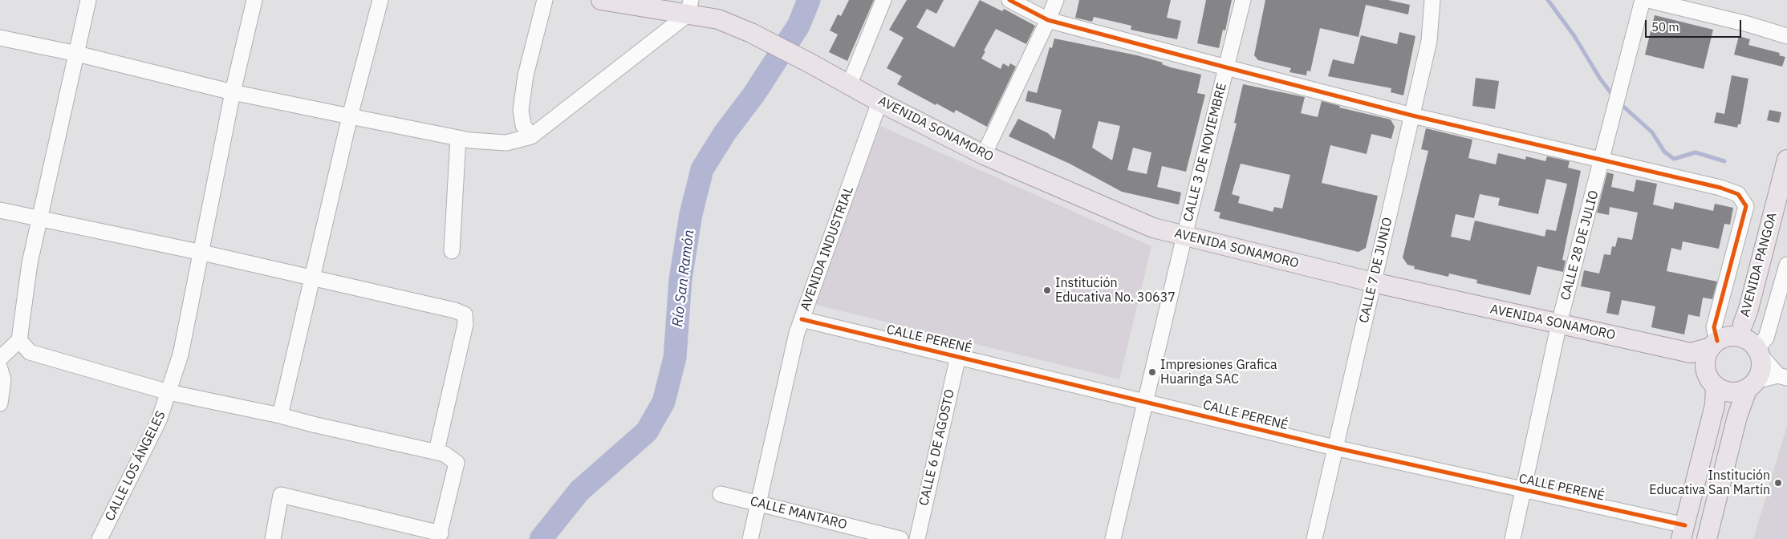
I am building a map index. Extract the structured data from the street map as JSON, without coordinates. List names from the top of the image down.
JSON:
{
  "streets": {
    "main road": ["AVENIDA SONAMORO", "AVENIDA PANGOA"],
    "street": [
      "CALLE 3 DE NOVIEMBRE",
      "CALLE 28 DE JULIO",
      "AVENIDA INDUSTRIAL",
      "CALLE 7 DE JUNIO",
      "CALLE PERENÉ",
      "CALLE 6 DE AGOSTO",
      "CALLE LOS ÁNGELES",
      "CALLE MANTARO"
    ]
  },
  "crossings": [
    ["AVENIDA SONAMORO", "CALLE 3 DE NOVIEMBRE"],
    ["AVENIDA SONAMORO", "CALLE 28 DE JULIO"],
    ["AVENIDA SONAMORO", "AVENIDA INDUSTRIAL"],
    ["AVENIDA SONAMORO", "CALLE 7 DE JUNIO"],
    ["CALLE 3 DE NOVIEMBRE", "CALLE PERENÉ"],
    ["CALLE 28 DE JULIO", "CALLE PERENÉ"],
    ["AVENIDA INDUSTRIAL", "CALLE PERENÉ"],
    ["AVENIDA INDUSTRIAL", "CALLE MANTARO"],
    ["CALLE 7 DE JUNIO", "CALLE PERENÉ"],
    ["CALLE PERENÉ", "CALLE 6 DE AGOSTO"]
  ],
  "water": ["Río San Ramón"],
  "places": ["Institución Educativa No. 30637", "Impresiones Grafica Huaringa SAC", "Institución Educativa San Martín"],
  "scale_bar": "50 m"
}
